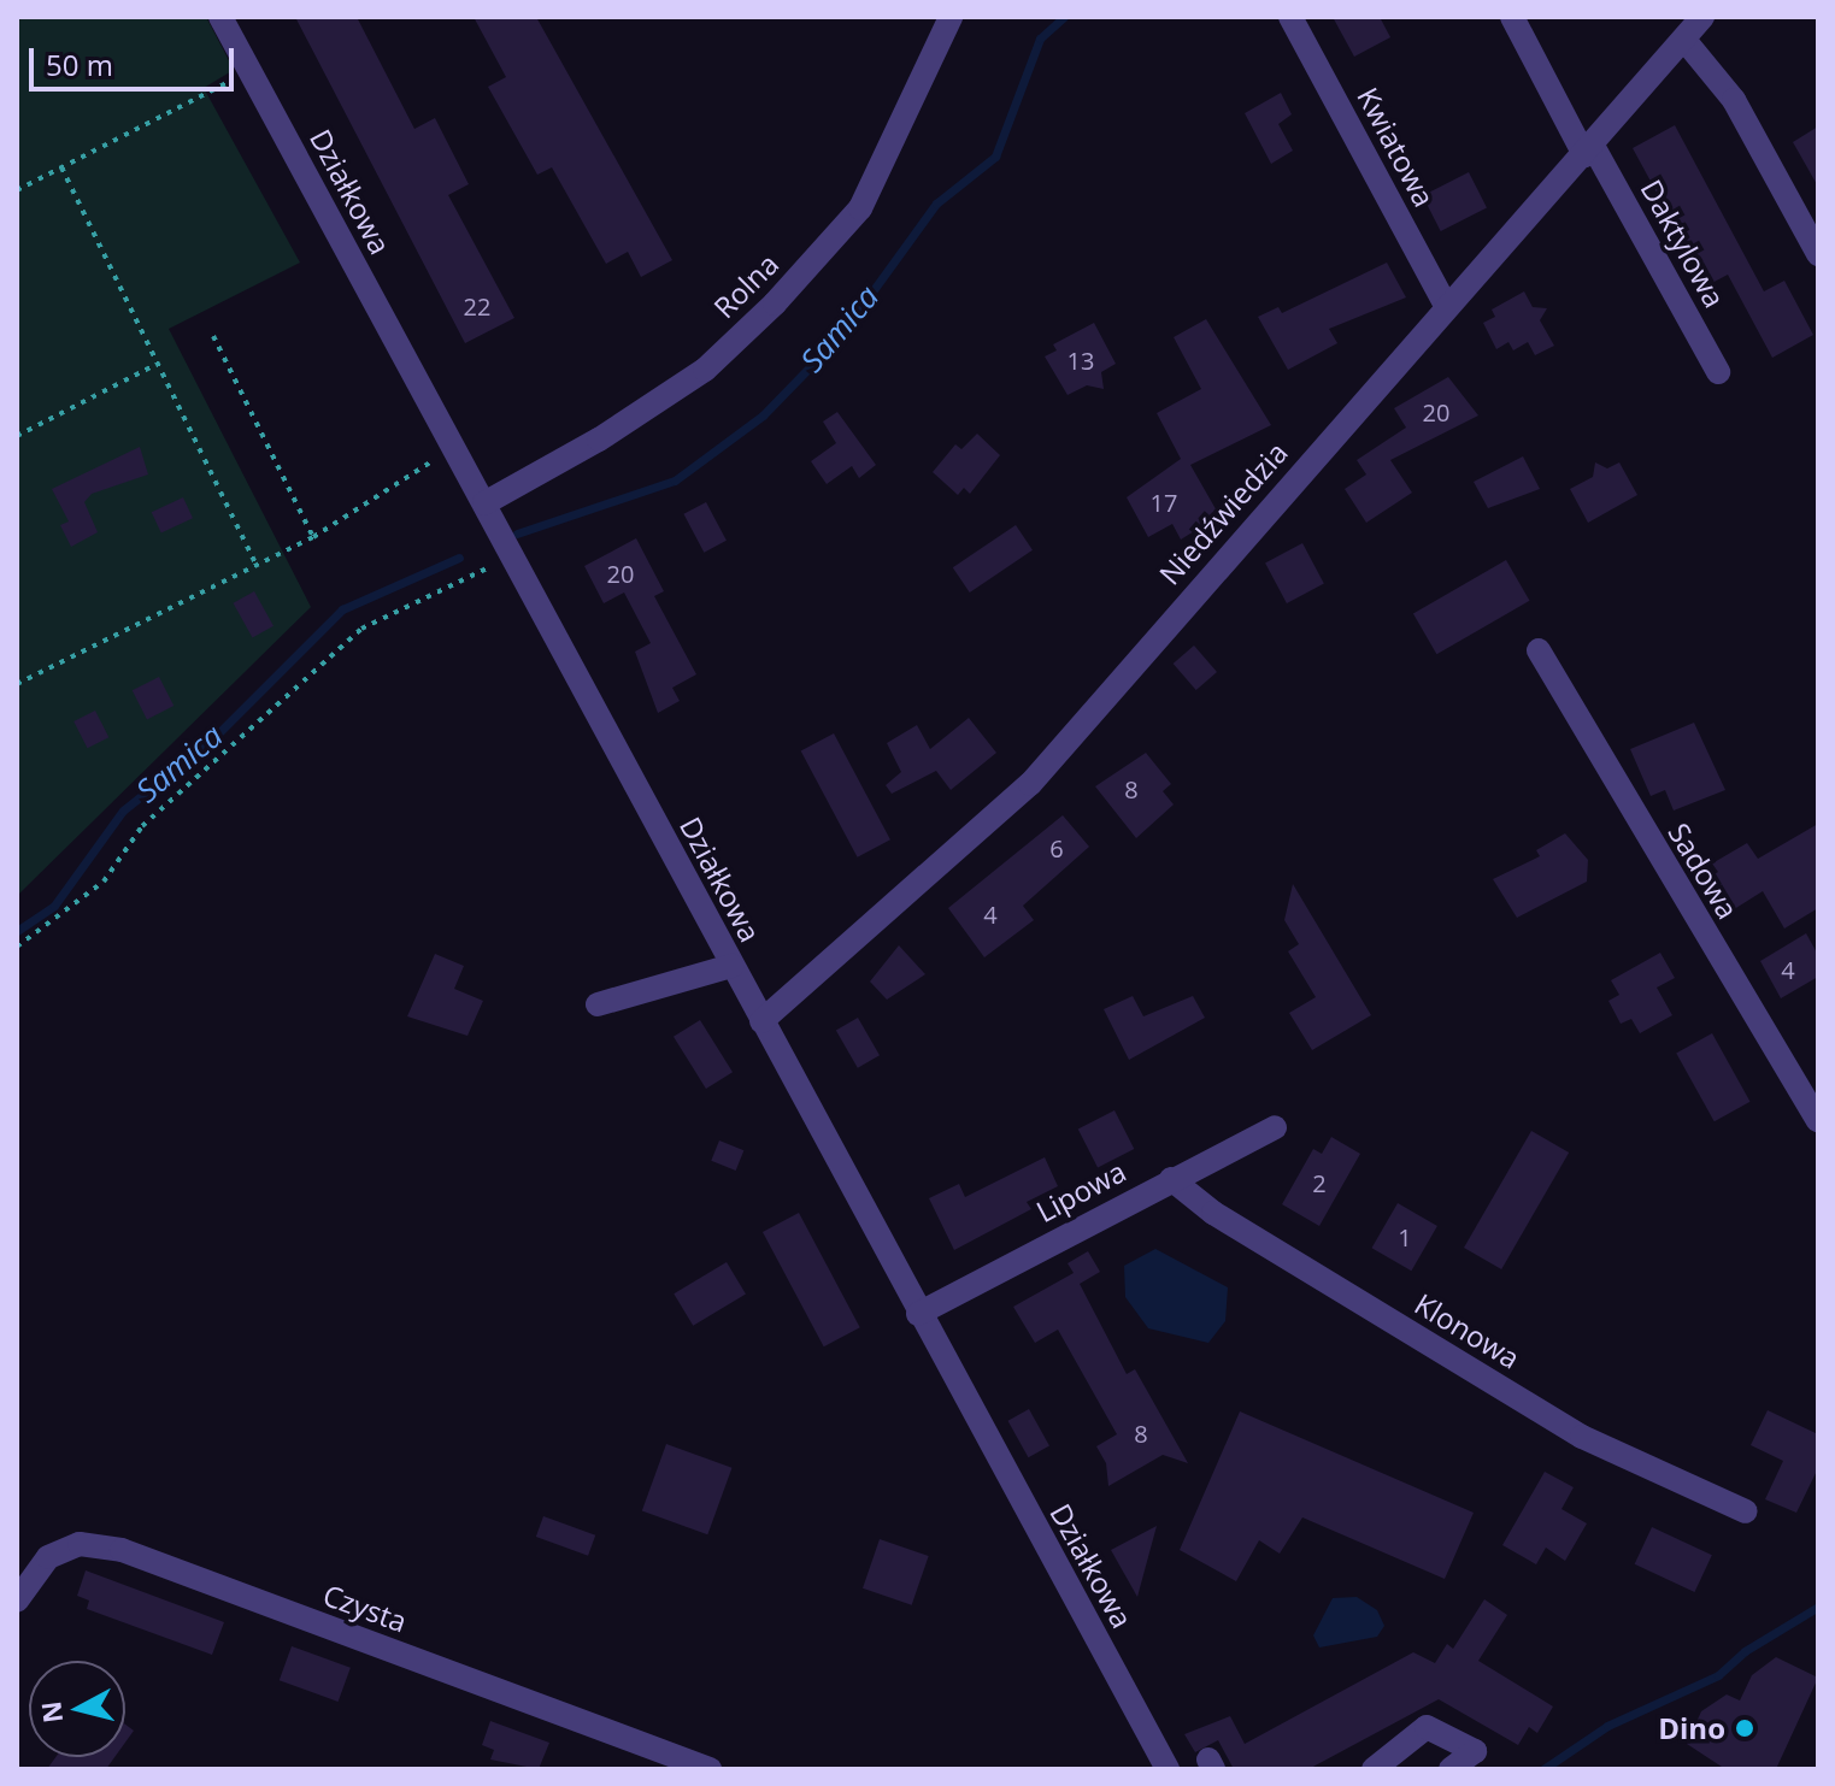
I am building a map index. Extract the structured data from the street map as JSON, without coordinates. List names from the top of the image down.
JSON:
{
  "streets": {
    "street": [
      "Kwiatowa",
      "Działkowa",
      "Daktylowa",
      "Rolna",
      "Niedźwiedzia",
      "Sadowa",
      "Lipowa",
      "Klonowa",
      "Czysta"
    ]
  },
  "crossings": [
    ["Kwiatowa", "Niedźwiedzia"],
    ["Działkowa", "Rolna"],
    ["Działkowa", "Niedźwiedzia"],
    ["Działkowa", "Lipowa"],
    ["Daktylowa", "Niedźwiedzia"],
    ["Lipowa", "Klonowa"]
  ],
  "water": ["Samica"],
  "places": ["Dino"],
  "house_numbers": [
    "22",
    "13",
    "20",
    "17",
    "20",
    "8",
    "6",
    "4",
    "4",
    "2",
    "1",
    "8"
  ],
  "scale_bar": "50 m",
  "north": "left"
}
